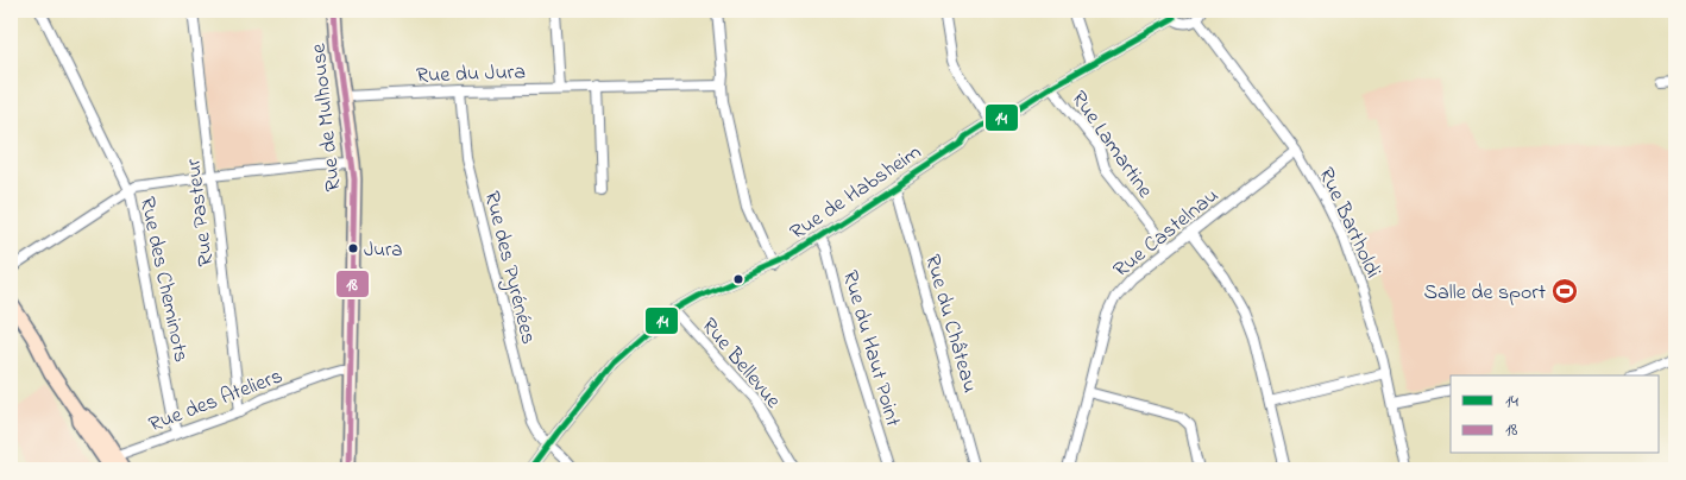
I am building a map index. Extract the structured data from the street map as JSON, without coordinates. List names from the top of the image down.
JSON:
{
  "streets": {
    "street": [
      "Rue du Jura",
      "Rue de Mulhouse",
      "Rue Lamartine",
      "Rue de Habsheim",
      "Rue Pasteur",
      "Rue Bartholdi",
      "Rue Castelnau",
      "Rue des Pyrénées",
      "Rue des Cheminots",
      "Rue du Château",
      "Rue du Haut Point",
      "Rue Bellevue",
      "Rue des Ateliers"
    ]
  },
  "crossings": [
    ["Rue du Jura", "Rue de Mulhouse"],
    ["Rue du Jura", "Rue des Pyrénées"],
    ["Rue de Mulhouse", "Rue des Ateliers"],
    ["Rue Lamartine", "Rue de Habsheim"],
    ["Rue Lamartine", "Rue Castelnau"],
    ["Rue de Habsheim", "Rue des Pyrénées"],
    ["Rue de Habsheim", "Rue du Château"],
    ["Rue de Habsheim", "Rue du Haut Point"],
    ["Rue de Habsheim", "Rue Bellevue"],
    ["Rue Pasteur", "Rue des Ateliers"],
    ["Rue Bartholdi", "Rue Castelnau"],
    ["Rue des Cheminots", "Rue des Ateliers"]
  ],
  "places": {
    "other": ["Jura"],
    "sports": ["Salle de sport"]
  },
  "lines": ["transit line 18", "transit line 14"],
  "legend": ["14", "18"]
}
